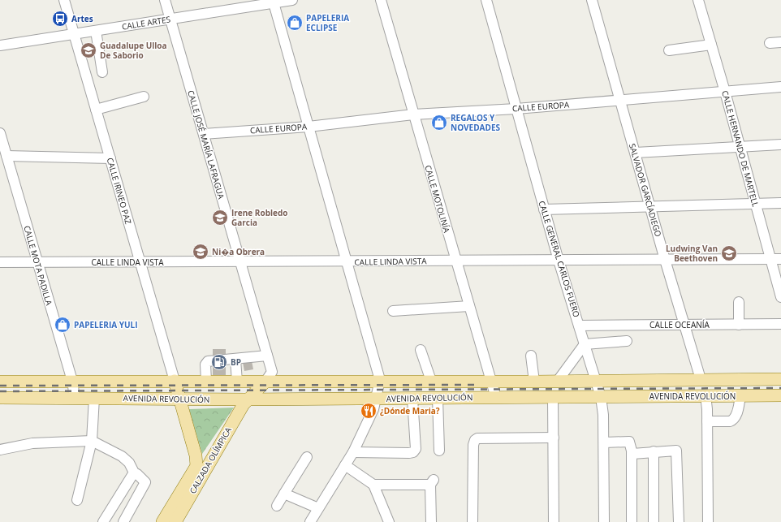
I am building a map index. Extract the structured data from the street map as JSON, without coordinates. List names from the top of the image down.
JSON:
{
  "streets": {
    "main road": ["AVENIDA REVOLUCIÓN", "CALZADA OLÍMPICA"],
    "street": [
      "CALLE ARTES",
      "CALLE EUROPA",
      "CALLE JOSÉ MARÍA LAFRAGUA",
      "CALLE HERNANDO DE MARTELL",
      "SALVADOR GARCÍADIEGO",
      "CALLE IRINEO PAZ",
      "CALLE MOTOLINÍA",
      "CALLE GENERAL CARLOS FUERO",
      "CALLE LINDA VISTA",
      "CALLE MOTA PADILLA",
      "CALLE OCEANÍA"
    ]
  },
  "crossings": [
    ["CALLE ARTES", "CALLE JOSÉ MARÍA LAFRAGUA"],
    ["CALLE ARTES", "CALLE IRINEO PAZ"],
    ["CALLE EUROPA", "CALLE JOSÉ MARÍA LAFRAGUA"],
    ["CALLE EUROPA", "CALLE HERNANDO DE MARTELL"],
    ["CALLE EUROPA", "SALVADOR GARCÍADIEGO"],
    ["CALLE EUROPA", "CALLE MOTOLINÍA"],
    ["CALLE EUROPA", "CALLE GENERAL CARLOS FUERO"],
    ["CALLE JOSÉ MARÍA LAFRAGUA", "CALLE LINDA VISTA"],
    ["CALLE JOSÉ MARÍA LAFRAGUA", "AVENIDA REVOLUCIÓN"],
    ["CALLE JOSÉ MARÍA LAFRAGUA", "CALZADA OLÍMPICA"],
    ["CALLE HERNANDO DE MARTELL", "CALLE LINDA VISTA"],
    ["SALVADOR GARCÍADIEGO", "CALLE LINDA VISTA"],
    ["SALVADOR GARCÍADIEGO", "CALLE OCEANÍA"],
    ["SALVADOR GARCÍADIEGO", "AVENIDA REVOLUCIÓN"],
    ["CALLE IRINEO PAZ", "CALLE LINDA VISTA"],
    ["CALLE IRINEO PAZ", "AVENIDA REVOLUCIÓN"],
    ["CALLE IRINEO PAZ", "CALZADA OLÍMPICA"],
    ["CALLE MOTOLINÍA", "CALLE LINDA VISTA"],
    ["CALLE MOTOLINÍA", "AVENIDA REVOLUCIÓN"],
    ["CALLE GENERAL CARLOS FUERO", "CALLE LINDA VISTA"],
    ["CALLE GENERAL CARLOS FUERO", "CALLE OCEANÍA"],
    ["CALLE GENERAL CARLOS FUERO", "AVENIDA REVOLUCIÓN"],
    ["CALLE LINDA VISTA", "CALLE MOTA PADILLA"],
    ["CALLE MOTA PADILLA", "AVENIDA REVOLUCIÓN"],
    ["AVENIDA REVOLUCIÓN", "CALZADA OLÍMPICA"]
  ],
  "places": {
    "bus stop": ["Artes"],
    "shop": ["PAPELERIA ECLIPSE", "REGALOS Y NOVEDADES", "PAPELERIA YULI"],
    "school or university": [
      "Guadalupe Ulloa De Saborio",
      "Irene Robledo Garcia",
      "Ni�a Obrera",
      "Ludwing Van Beethoven"
    ],
    "fuel station": ["BP"],
    "restaurant": ["¿Dónde Maria?"]
  }
}
